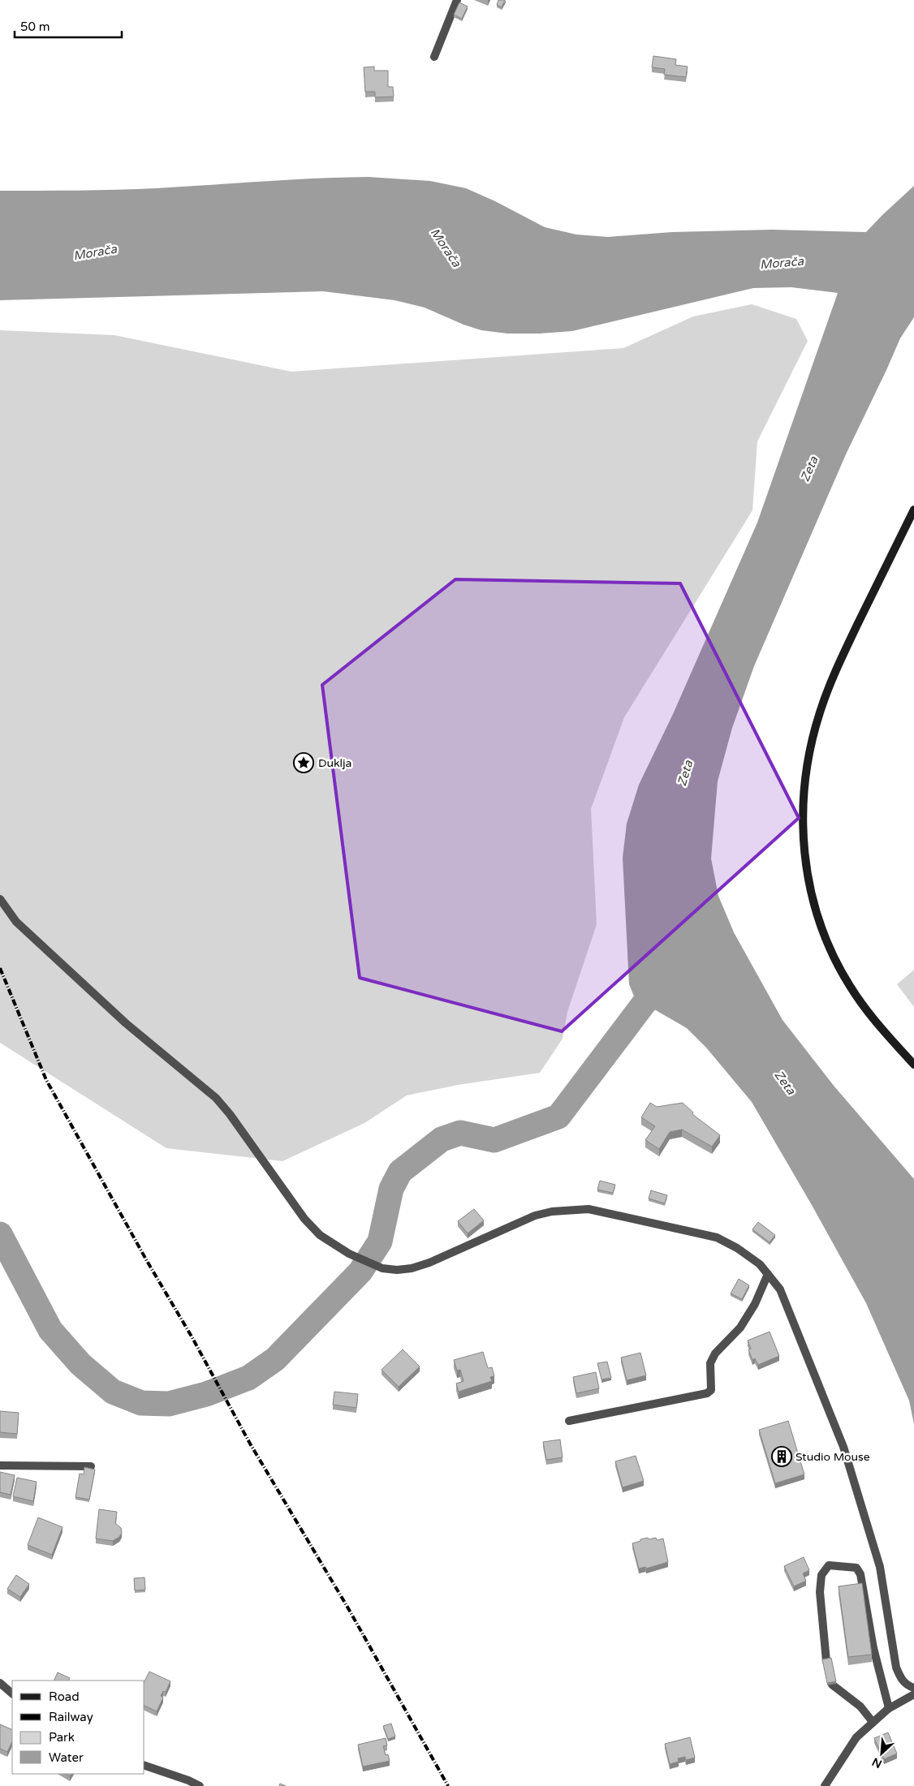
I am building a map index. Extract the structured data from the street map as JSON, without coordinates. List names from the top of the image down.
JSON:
{
  "water": ["Morača", "Zeta"],
  "places": {
    "place": ["Duklja"],
    "building": ["Studio Mouse"]
  },
  "legend": [
    "Road",
    "Railway",
    "Park",
    "Water"
  ],
  "scale_bar": "50 m",
  "north": "bottom left"
}
